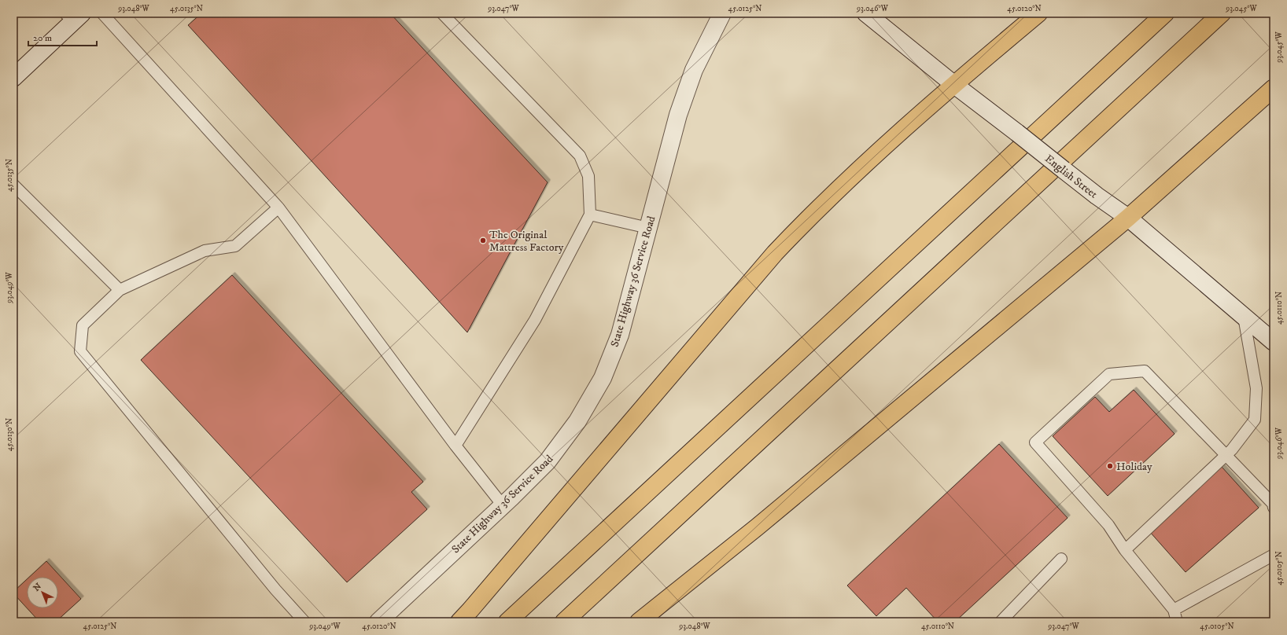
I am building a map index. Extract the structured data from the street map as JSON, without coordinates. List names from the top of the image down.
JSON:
{
  "streets": {
    "street": ["English Street", "State Highway 36 Service Road"]
  },
  "places": ["The Original Mattress Factory", "Holiday"],
  "scale_bar": "20 m",
  "north": "top left",
  "coordinates": [
    "93.048°W",
    "45.0135°N",
    "93.047°W",
    "45.0125°N",
    "93.046°W",
    "45.0120°N",
    "93.045°W",
    "93.049°W",
    "45.0110°N",
    "45.0130°N",
    "45.0105°N"
  ]
}
